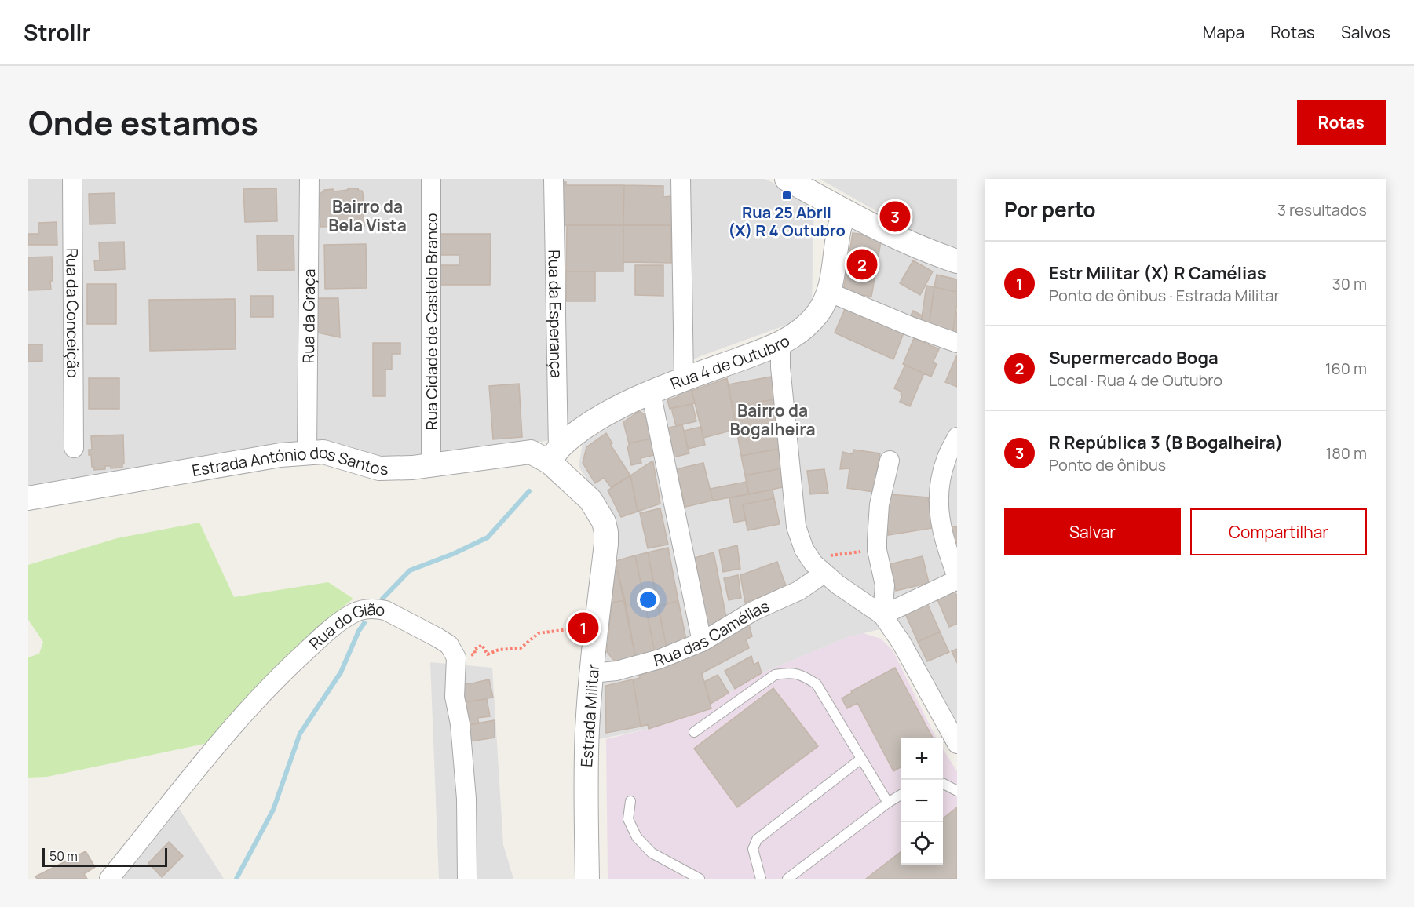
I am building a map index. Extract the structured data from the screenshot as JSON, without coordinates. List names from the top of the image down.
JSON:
{
  "streets": {
    "street": [
      "Rua da Conceição",
      "Rua da Esperança",
      "Rua da Graça",
      "Rua Cidade de Castelo Branco",
      "Rua 4 de Outubro",
      "Estrada António dos Santos",
      "Rua das Camélias",
      "Rua do Gião",
      "Estrada Militar"
    ]
  },
  "crossings": [
    ["Rua da Esperança", "Rua 4 de Outubro"],
    ["Rua da Esperança", "Estrada António dos Santos"],
    ["Rua da Esperança", "Estrada Militar"],
    ["Rua da Graça", "Estrada António dos Santos"],
    ["Rua Cidade de Castelo Branco", "Estrada António dos Santos"],
    ["Rua 4 de Outubro", "Estrada António dos Santos"],
    ["Rua 4 de Outubro", "Estrada Militar"],
    ["Estrada António dos Santos", "Estrada Militar"],
    ["Rua das Camélias", "Estrada Militar"]
  ],
  "districts": ["Bairro da Bela Vista", "Bairro da Bogalheira"],
  "places": {
    "transit": ["Rua 25 Abril (X) R 4 Outubro"]
  },
  "scale_bar": "50 m",
  "page": {
    "header": "Strollr",
    "nav": ["Mapa", "Rotas", "Salvos"],
    "title": "Onde estamos",
    "buttons": [
      "Rotas",
      ["Salvar", "Compartilhar"]
    ],
    "heading": ["Por perto", "3 resultados"],
    "pins": ["3", "2", "1"],
    "list": [
      {
        "mark": "1",
        "name": "Estr Militar (X) R Camélias",
        "note": "Ponto de ônibus · Estrada Militar",
        "value": "30 m"
      },
      {
        "mark": "2",
        "name": "Supermercado Boga",
        "note": "Local · Rua 4 de Outubro",
        "value": "160 m"
      },
      {
        "mark": "3",
        "name": "R República 3 (B Bogalheira)",
        "note": "Ponto de ônibus",
        "value": "180 m"
      }
    ],
    "map_buttons": ["+", "−"],
    "scale": "50 m"
  }
}
